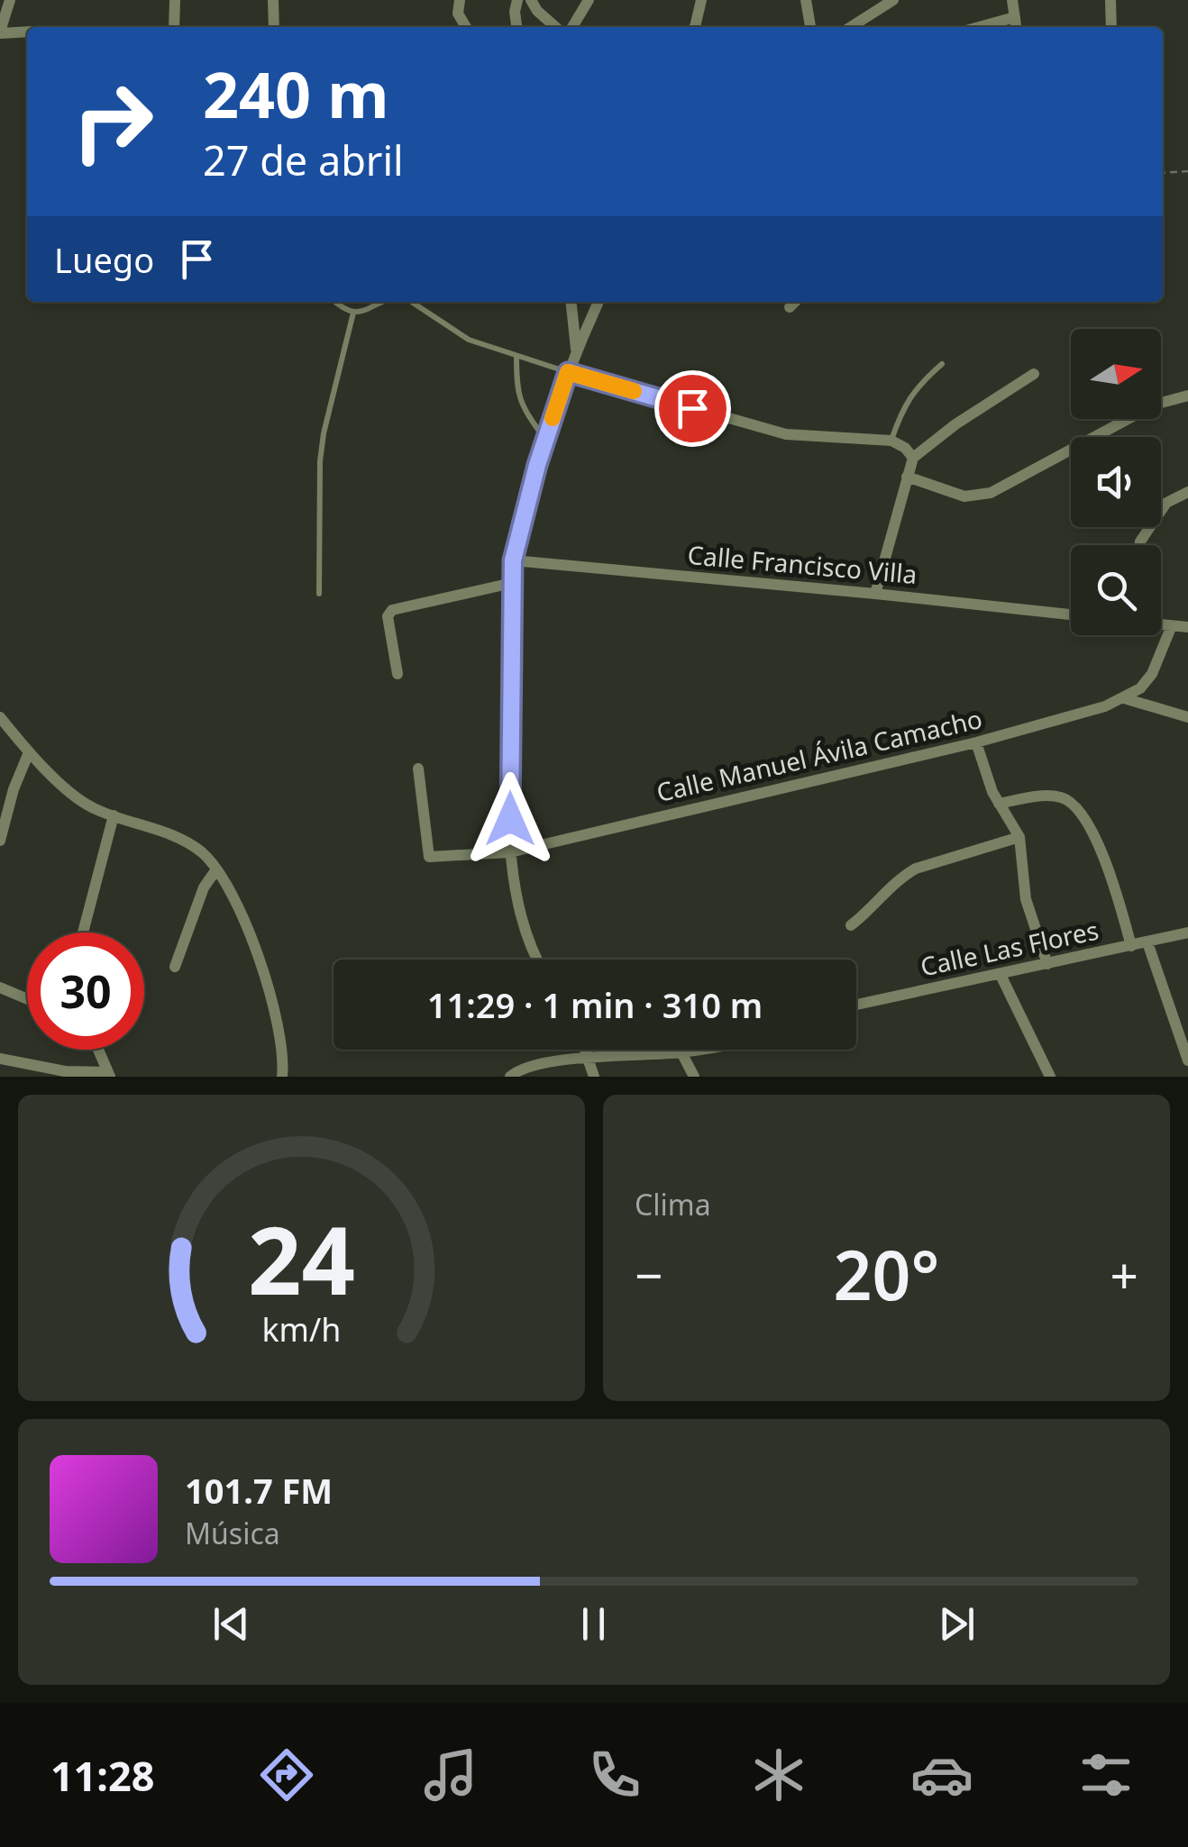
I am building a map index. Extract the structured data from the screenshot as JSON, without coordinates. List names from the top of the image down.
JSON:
{
  "streets": {
    "street": ["Calle Francisco Villa", "Calle Manuel Ávila Camacho", "Calle Las Flores"]
  },
  "north": "right",
  "page": {
    "turn": ["240 m", "27 de abril"],
    "then": "Luego",
    "limit": "30",
    "trip": "11:29 · 1 min · 310 m",
    "tile": "Clima",
    "heat": ["−", "20°", "+"],
    "song": ["101.7 FM", "Música"],
    "tabs": "11:28",
    "gauge": ["24", "km/h"]
  }
}
